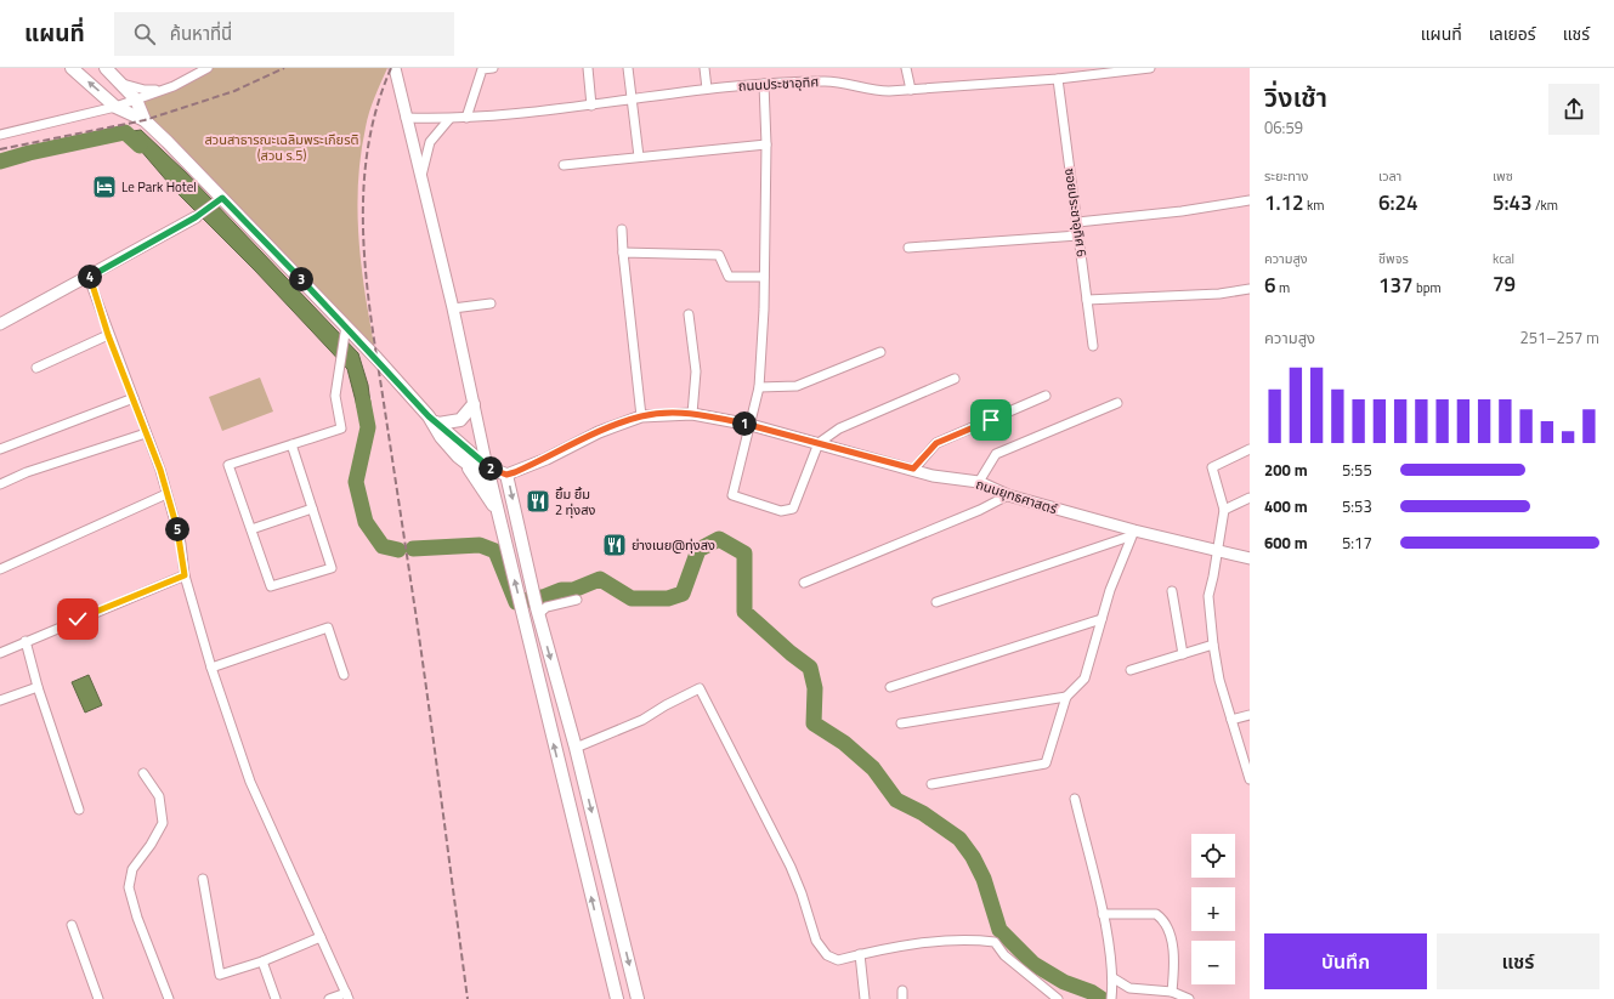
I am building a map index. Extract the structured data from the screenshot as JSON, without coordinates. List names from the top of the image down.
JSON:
{
  "streets": {
    "street": ["ถนนประชาอุทิศ", "ซอยประชาอุทิศ 6", "ถนนยุทธศาสตร์"]
  },
  "crossings": [
    ["ถนนประชาอุทิศ", "ซอยประชาอุทิศ 6"]
  ],
  "parks": ["สวนสาธารณะเฉลิมพระเกียรติ (สวน ร.5)"],
  "places": {
    "hotel": ["Le Park Hotel"],
    "restaurant": ["ยิ้ม ยิ้ม 2 ทุ่งสง", "ย่างเนย@ทุ่งสง"]
  },
  "page": {
    "header": "แผนที่",
    "search": "ค้นหาที่นี่",
    "nav": ["แผนที่", "เลเยอร์", "แชร์"],
    "heading": ["วิ่งเช้า", "06:59"],
    "stats": [
      ["ระยะทาง", "1.12 km"],
      ["เวลา", "6:24"],
      ["เพซ", "5:43 /km"],
      ["ความสูง", "6 m"],
      ["ชีพจร", "137 bpm"],
      ["kcal", "79"]
    ],
    "pins": [
      "4",
      "3",
      "1",
      "2",
      "5"
    ],
    "chart": ["ความสูง", "251–257 m"],
    "list": [
      {
        "name": "200 m",
        "note": "5:55"
      },
      {
        "name": "400 m",
        "note": "5:53"
      },
      {
        "name": "600 m",
        "note": "5:17"
      }
    ],
    "map_buttons": ["+", "−"],
    "buttons": ["บันทึก", "แชร์"]
  }
}
